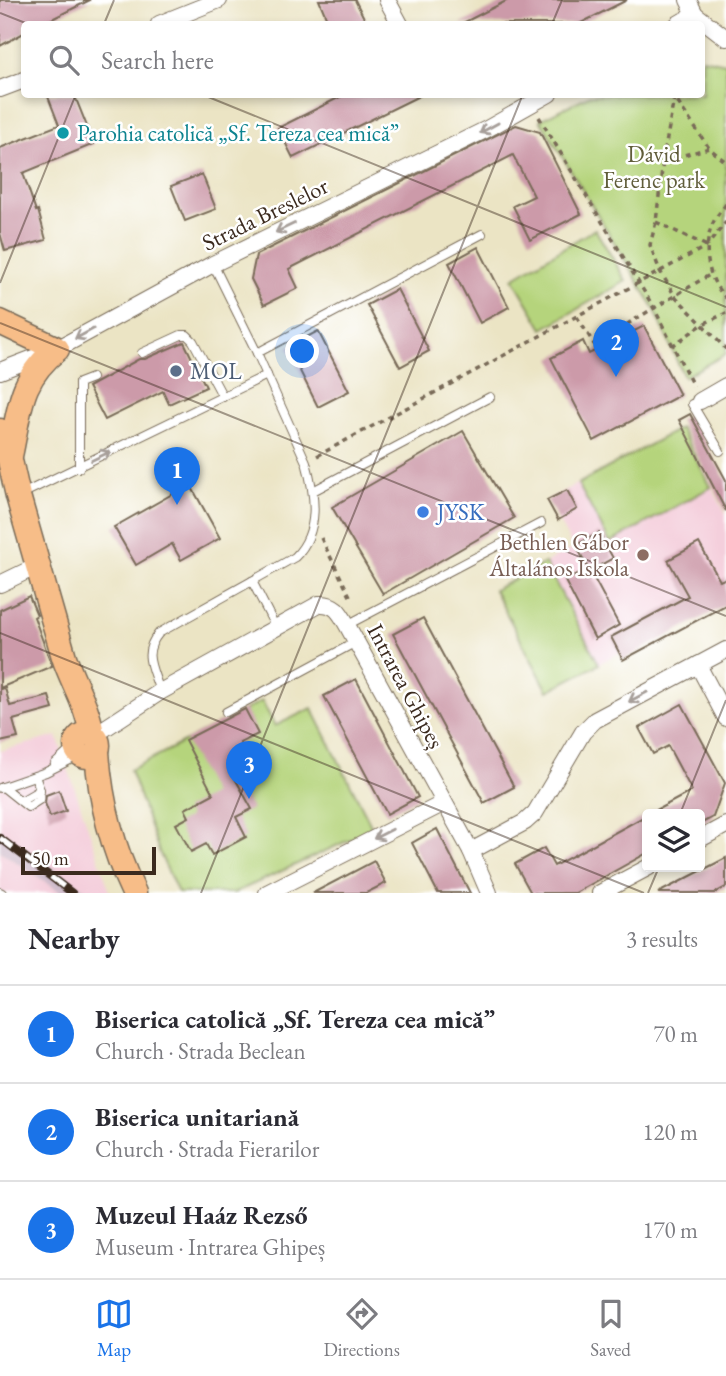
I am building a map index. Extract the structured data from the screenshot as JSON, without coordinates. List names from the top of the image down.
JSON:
{
  "streets": {
    "street": ["Strada Breslelor", "Intrarea Ghipeș"]
  },
  "one_way": ["Strada Breslelor"],
  "parks": ["Dávid Ferenc park"],
  "places": [
    "Parohia catolică „Sf. Tereza cea mică”",
    "MOL",
    "JYSK",
    "Bethlen Gábor Általános Iskola"
  ],
  "scale_bar": "50 m",
  "page": {
    "search": "Search here",
    "pins": ["2", "1", "3"],
    "scale": "50 m",
    "heading": ["Nearby", "3 results"],
    "list": [
      {
        "mark": "1",
        "name": "Biserica catolică „Sf. Tereza cea mică”",
        "note": "Church · Strada Beclean",
        "value": "70 m"
      },
      {
        "mark": "2",
        "name": "Biserica unitariană",
        "note": "Church · Strada Fierarilor",
        "value": "120 m"
      },
      {
        "mark": "3",
        "name": "Muzeul Haáz Rezső",
        "note": "Museum · Intrarea Ghipeș",
        "value": "170 m"
      }
    ],
    "nav": ["Map", "Directions", "Saved"]
  }
}
